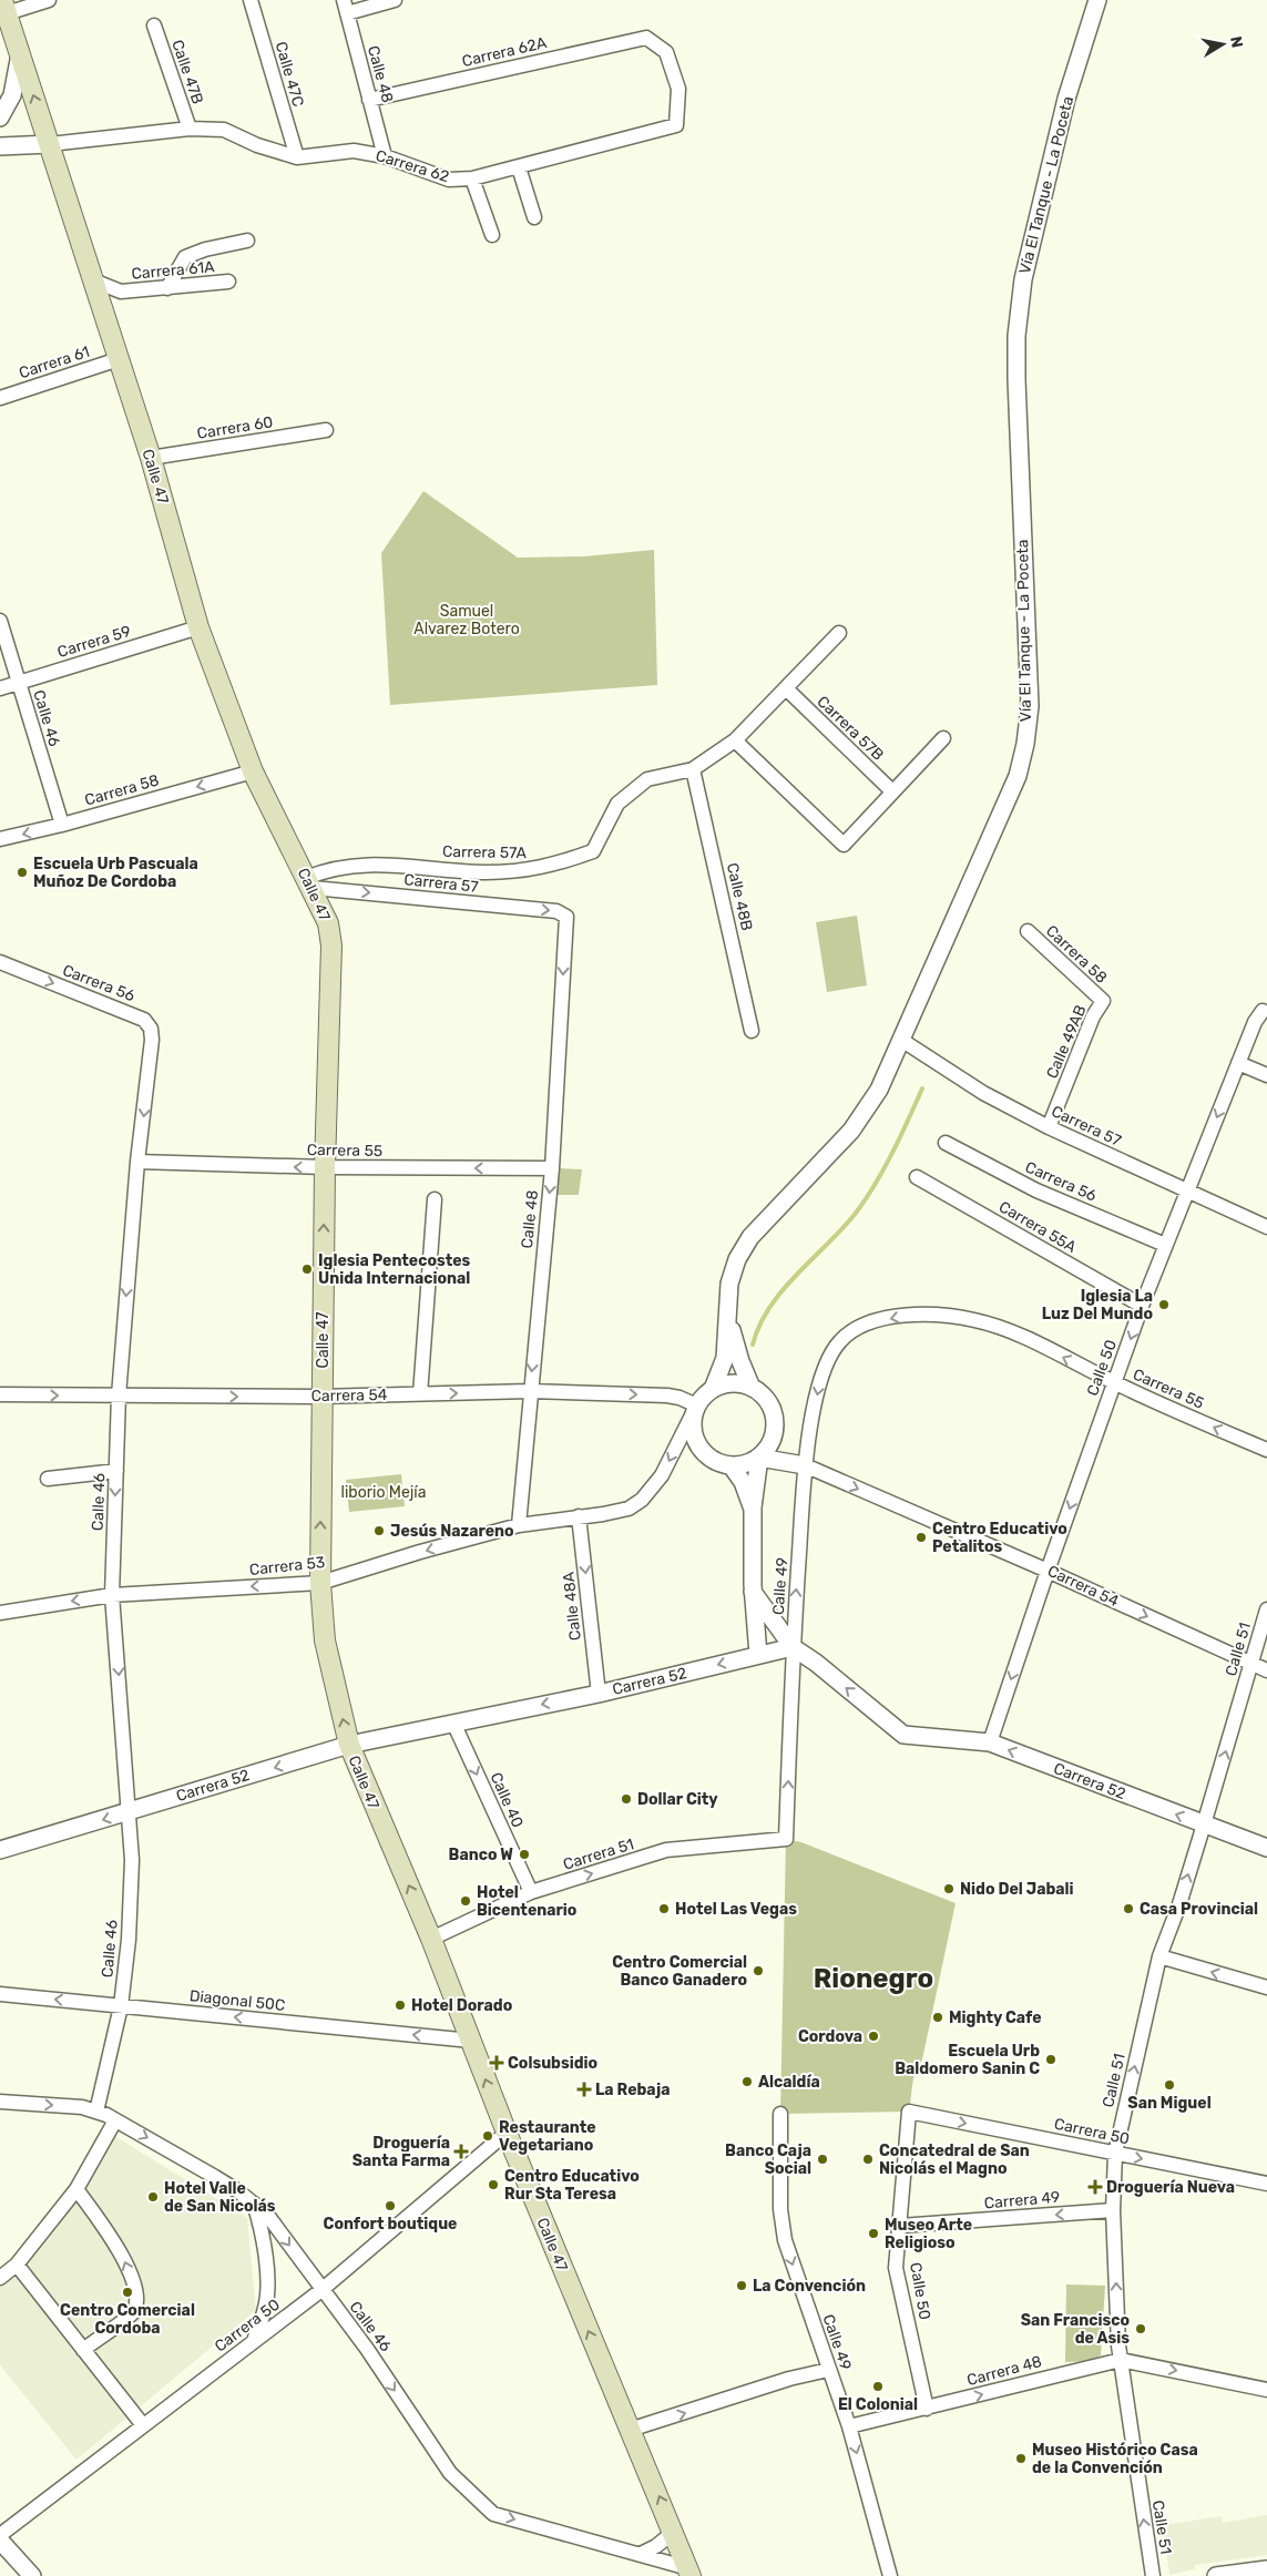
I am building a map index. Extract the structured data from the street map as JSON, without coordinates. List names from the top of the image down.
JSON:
{
  "streets": {
    "main road": ["Calle 47"],
    "street": [
      "Carrera 62A",
      "Calle 47B",
      "Calle 47C",
      "Calle 48",
      "Carrera 62",
      "Vía El Tanque - La Poceta",
      "Carrera 61A",
      "Carrera 61",
      "Carrera 60",
      "Carrera 59",
      "Calle 46",
      "Carrera 57B",
      "Carrera 58",
      "Carrera 57A",
      "Carrera 57",
      "Calle 48B",
      "Carrera 56",
      "Calle 49AB",
      "Carrera 55",
      "Carrera 55A",
      "Calle 50",
      "Carrera 54",
      "Carrera 53",
      "Calle 49",
      "Calle 48A",
      "Calle 51",
      "Carrera 52",
      "Calle 40",
      "Carrera 51",
      "Diagonal 50C",
      "Carrera 50",
      "Carrera 49",
      "Carrera 48"
    ]
  },
  "crossings": [
    ["Carrera 62A", "Calle 48"],
    ["Carrera 62A", "Carrera 62"],
    ["Calle 47B", "Carrera 62"],
    ["Calle 47C", "Carrera 62"],
    ["Calle 48", "Carrera 62"],
    ["Calle 48", "Carrera 57"],
    ["Calle 48", "Carrera 55"],
    ["Calle 48", "Carrera 54"],
    ["Calle 48", "Carrera 53"],
    ["Carrera 62", "Calle 47"],
    ["Vía El Tanque - La Poceta", "Carrera 57"],
    ["Vía El Tanque - La Poceta", "Carrera 54"],
    ["Vía El Tanque - La Poceta", "Carrera 53"],
    ["Carrera 61A", "Calle 47"],
    ["Carrera 61", "Calle 47"],
    ["Carrera 60", "Calle 47"],
    ["Calle 47", "Carrera 59"],
    ["Calle 47", "Calle 46"],
    ["Calle 47", "Carrera 58"],
    ["Calle 47", "Carrera 57A"],
    ["Calle 47", "Carrera 57"],
    ["Calle 47", "Carrera 55"],
    ["Calle 47", "Carrera 54"],
    ["Calle 47", "Carrera 53"],
    ["Calle 47", "Carrera 52"],
    ["Calle 47", "Carrera 51"],
    ["Calle 47", "Diagonal 50C"],
    ["Calle 47", "Carrera 50"],
    ["Carrera 59", "Calle 46"],
    ["Calle 46", "Carrera 58"],
    ["Calle 46", "Carrera 56"],
    ["Calle 46", "Carrera 55"],
    ["Calle 46", "Carrera 54"],
    ["Calle 46", "Carrera 53"],
    ["Calle 46", "Carrera 52"],
    ["Calle 46", "Diagonal 50C"],
    ["Calle 46", "Carrera 50"],
    ["Carrera 58", "Calle 49AB"],
    ["Carrera 57A", "Carrera 57"],
    ["Carrera 57A", "Calle 48B"],
    ["Carrera 57", "Calle 49AB"],
    ["Carrera 57", "Calle 50"],
    ["Carrera 56", "Calle 50"],
    ["Carrera 55", "Calle 50"],
    ["Carrera 55", "Calle 49"],
    ["Carrera 55A", "Calle 50"],
    ["Calle 50", "Carrera 54"],
    ["Calle 50", "Carrera 52"],
    ["Calle 50", "Carrera 50"],
    ["Calle 50", "Carrera 49"],
    ["Calle 50", "Carrera 48"],
    ["Carrera 54", "Carrera 53"],
    ["Carrera 54", "Calle 49"],
    ["Carrera 54", "Calle 51"],
    ["Carrera 53", "Calle 48A"],
    ["Calle 49", "Carrera 52"],
    ["Calle 49", "Carrera 51"],
    ["Calle 49", "Carrera 48"],
    ["Calle 48A", "Carrera 52"],
    ["Calle 51", "Carrera 52"],
    ["Calle 51", "Carrera 50"],
    ["Calle 51", "Carrera 49"],
    ["Calle 51", "Carrera 48"],
    ["Carrera 52", "Calle 40"],
    ["Calle 40", "Carrera 51"]
  ],
  "one_way": [
    "Calle 47",
    "Calle 46",
    "Carrera 58",
    "Carrera 57",
    "Carrera 56",
    "Carrera 55",
    "Calle 50",
    "Carrera 54",
    "Carrera 53",
    "Calle 48A",
    "Calle 51",
    "Carrera 52",
    "Calle 40",
    "Carrera 51",
    "Diagonal 50C",
    "Carrera 50",
    "Carrera 49",
    "Carrera 48"
  ],
  "districts": ["Rionegro"],
  "parks": ["Samuel Alvarez Botero", "liborio Mejía"],
  "places": {
    "other": [
      "Escuela Urb Pascuala Muñoz De Cordoba",
      "Iglesia Pentecostes Unida Internacional",
      "Iglesia La Luz Del Mundo",
      "Jesús Nazareno",
      "Centro Educativo Petalitos",
      "Dollar City",
      "Banco W",
      "Nido Del Jabali",
      "Hotel Bicentenario",
      "Hotel Las Vegas",
      "Casa Provincial",
      "Centro Comercial Banco Ganadero",
      "Hotel Dorado",
      "Mighty Cafe",
      "Cordova",
      "Escuela Urb Baldomero Sanin C",
      "Alcaldía",
      "San Miguel",
      "Restaurante Vegetariano",
      "Banco Caja Social",
      "Concatedral de San Nicolás el Magno",
      "Centro Educativo Rur Sta Teresa",
      "Hotel Valle de San Nicolás",
      "Confort boutique",
      "Museo Arte Religioso",
      "La Convención",
      "Centro Comercial Cordoba",
      "San Francisco de Asis",
      "El Colonial",
      "Museo Histórico Casa de la Convención"
    ],
    "health": [
      "Colsubsidio",
      "La Rebaja",
      "Droguería Santa Farma",
      "Droguería Nueva"
    ]
  },
  "north": "right"
}
